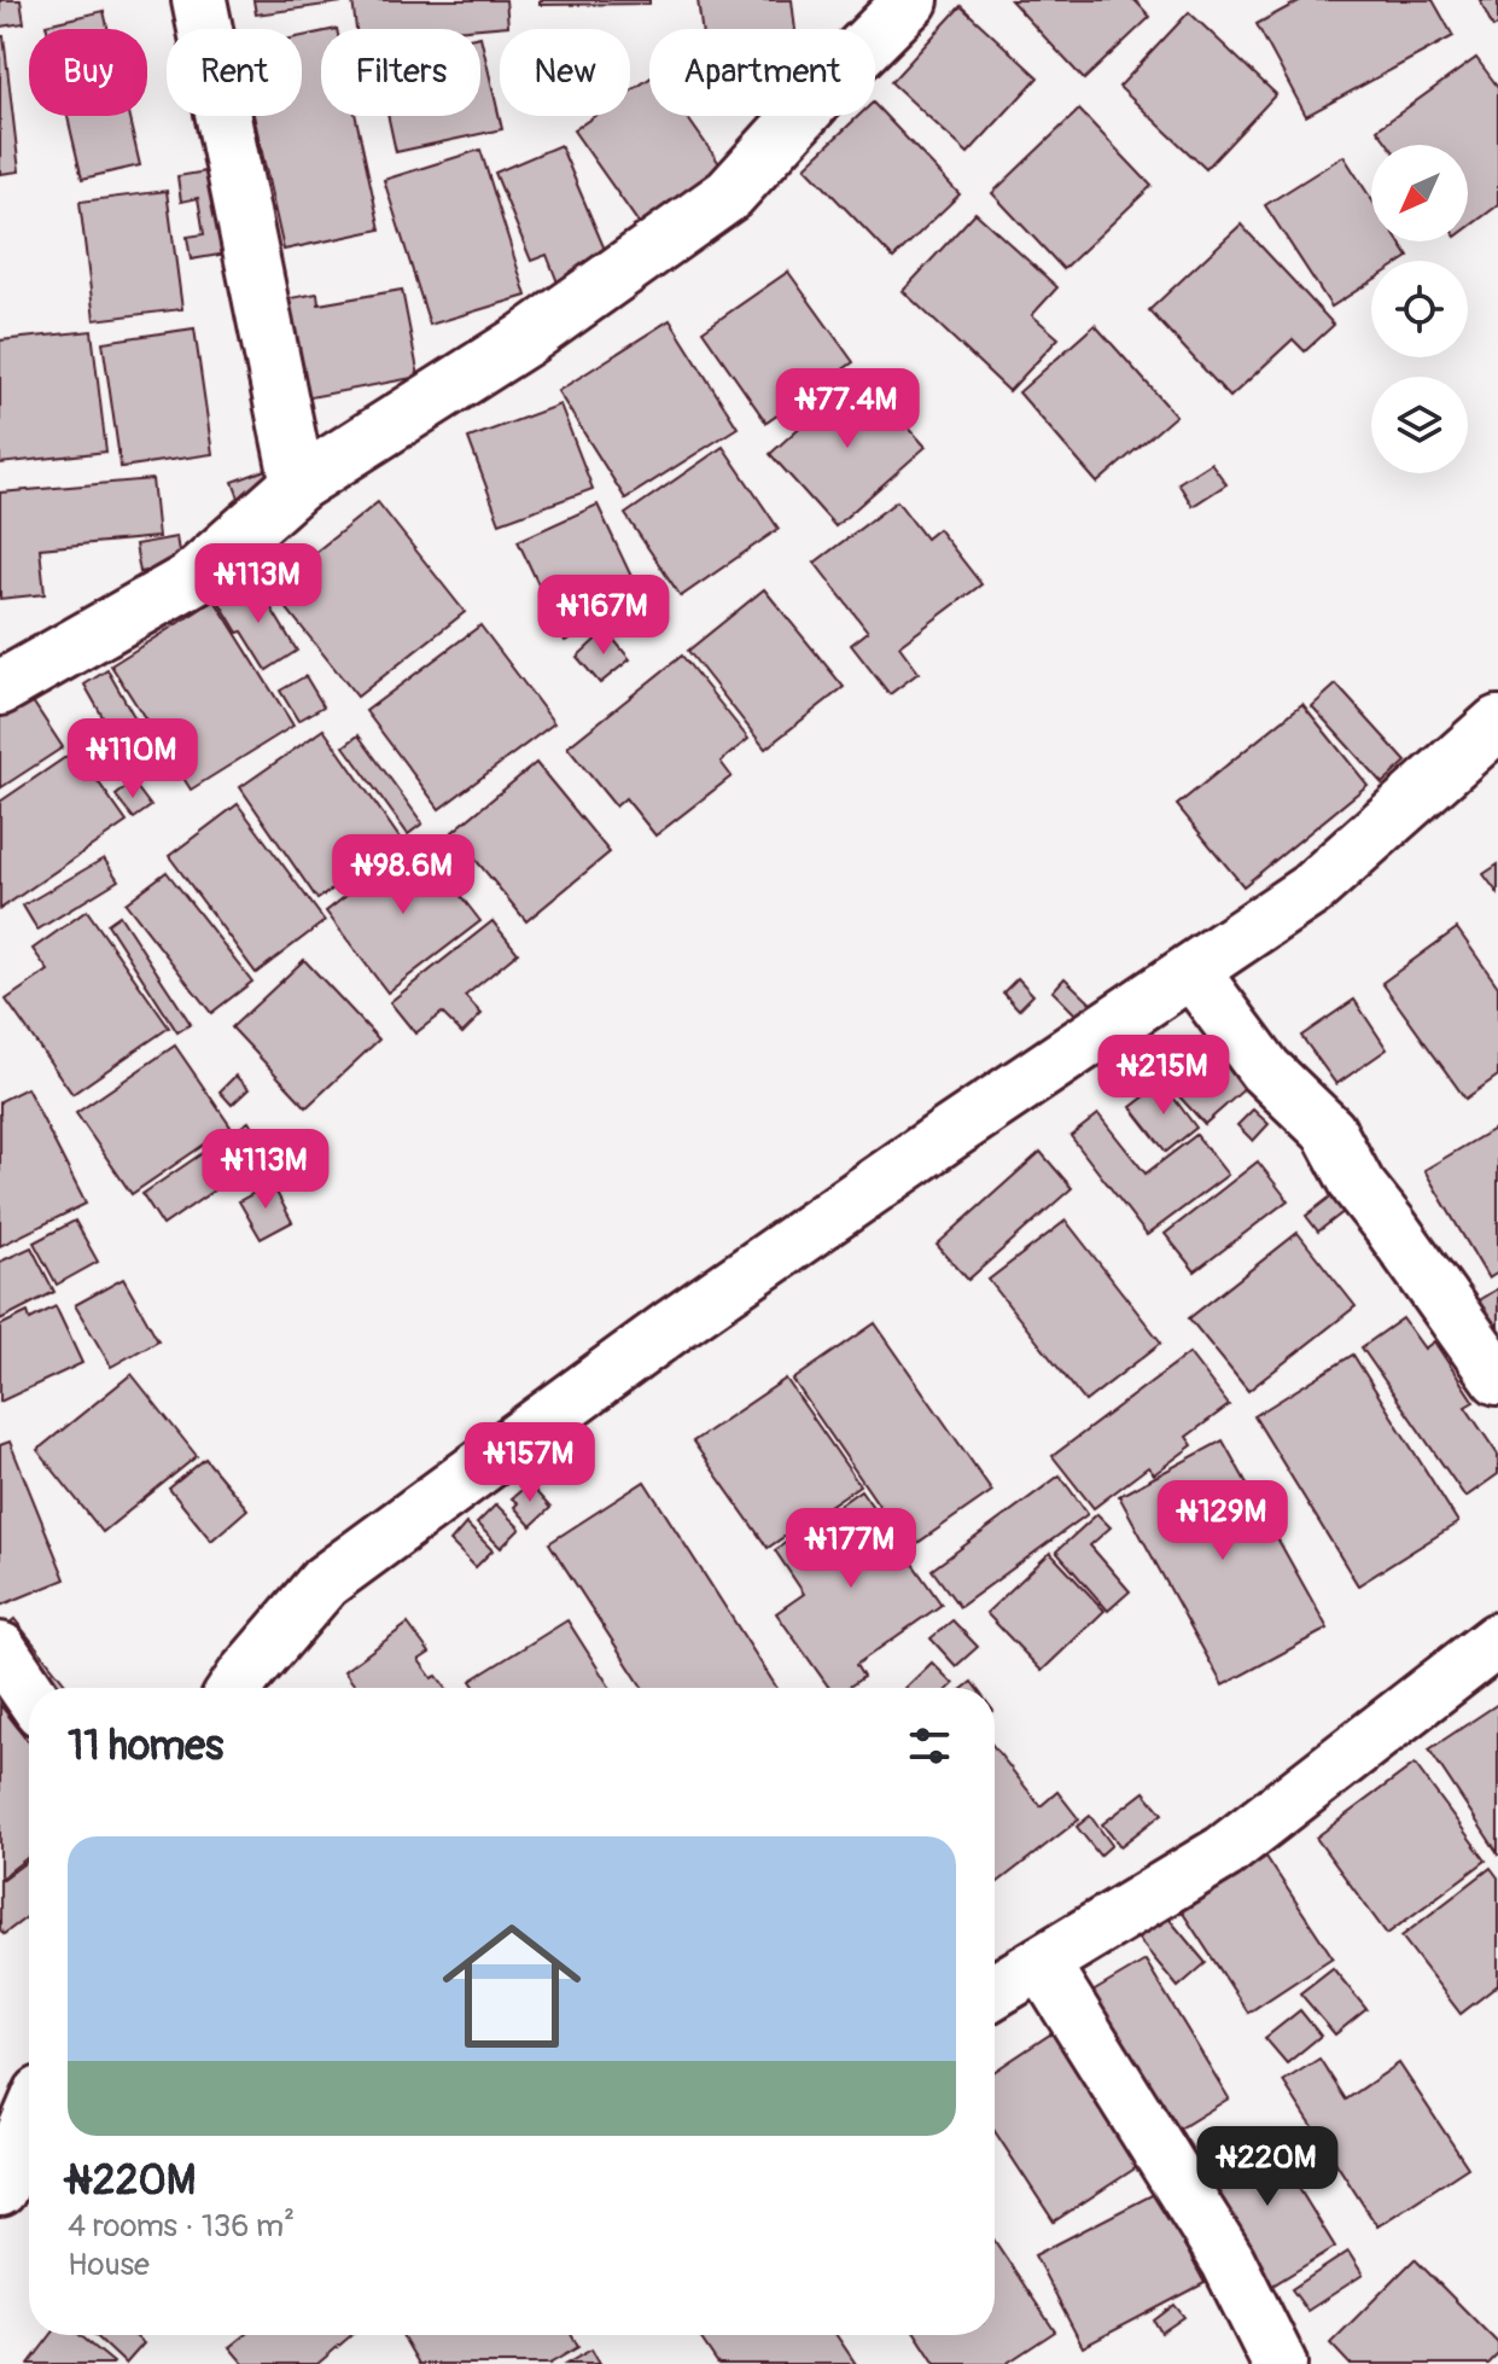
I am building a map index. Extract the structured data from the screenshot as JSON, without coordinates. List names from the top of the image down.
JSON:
{
  "north": "bottom left",
  "page": {
    "chip": [
      "Buy",
      "Rent",
      "Filters",
      "New",
      "Apartment"
    ],
    "price": [
      "₦77.4M",
      "₦113M",
      "₦167M",
      "₦110M",
      "₦98.6M",
      "₦215M",
      "₦113M",
      "₦157M",
      "₦129M",
      "₦177M",
      "₦220M"
    ],
    "heading": "11 homes",
    "list": [
      {
        "name": "₦220M",
        "note": "4 rooms · 136 m² · House"
      }
    ]
  }
}
